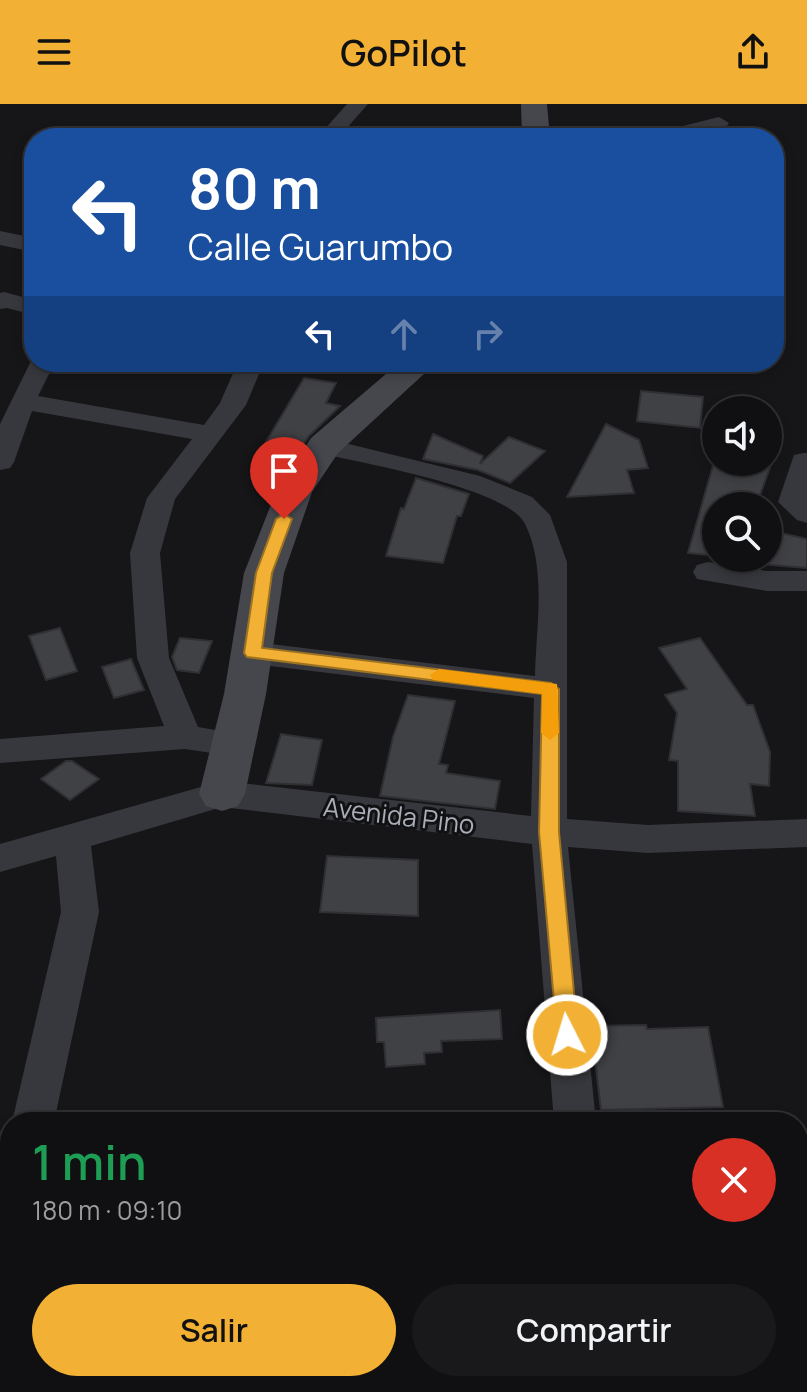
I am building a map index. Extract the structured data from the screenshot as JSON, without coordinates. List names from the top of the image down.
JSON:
{
  "streets": {
    "street": ["Avenida Pino"]
  },
  "page": {
    "header": "GoPilot",
    "turn": ["80 m", "Calle Guarumbo"],
    "heading": ["1 min", "180 m · 09:10"],
    "buttons": ["Salir", "Compartir"]
  }
}
